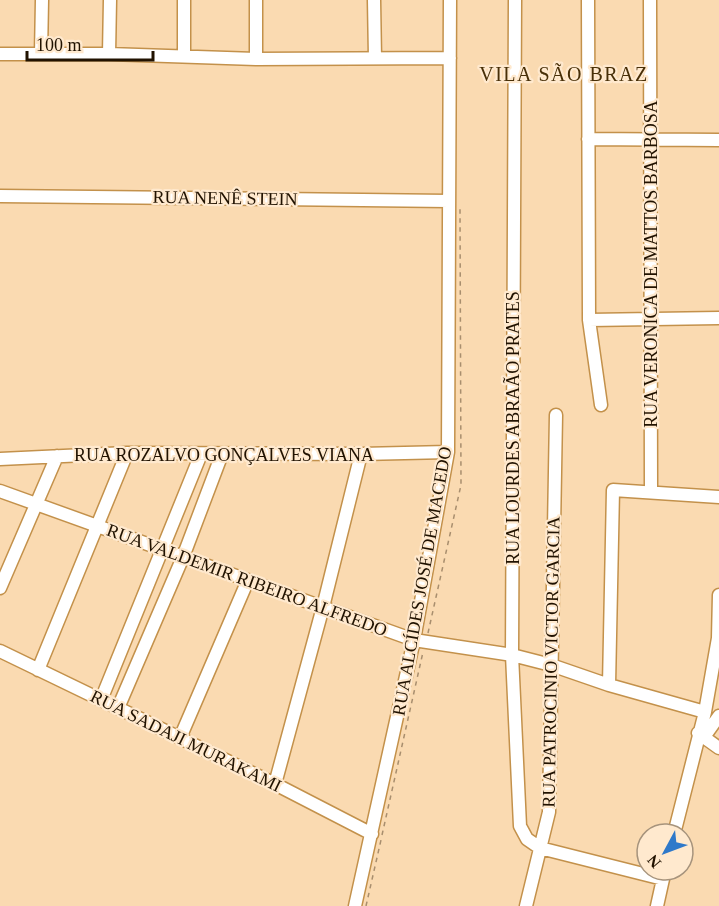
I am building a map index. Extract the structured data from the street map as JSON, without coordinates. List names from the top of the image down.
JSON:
{
  "streets": {
    "street": [
      "RUA NENÊ STEIN",
      "RUA VERONICA DE MATTOS BARBOSA",
      "RUA LOURDES ABRAÃO PRATES",
      "RUA ROZALVO GONÇALVES VIANA",
      "RUA VALDEMIR RIBEIRO ALFREDO",
      "RUA ALCÍDES JOSÉ DE MACEDO",
      "RUA PATROCINIO VICTOR GARCIA",
      "RUA SADAJI MURAKAMI"
    ]
  },
  "crossings": [
    ["RUA NENÊ STEIN", "RUA ALCÍDES JOSÉ DE MACEDO"],
    ["RUA LOURDES ABRAÃO PRATES", "RUA VALDEMIR RIBEIRO ALFREDO"],
    ["RUA LOURDES ABRAÃO PRATES", "RUA PATROCINIO VICTOR GARCIA"],
    ["RUA ROZALVO GONÇALVES VIANA", "RUA ALCÍDES JOSÉ DE MACEDO"],
    ["RUA VALDEMIR RIBEIRO ALFREDO", "RUA ALCÍDES JOSÉ DE MACEDO"],
    ["RUA VALDEMIR RIBEIRO ALFREDO", "RUA PATROCINIO VICTOR GARCIA"],
    ["RUA ALCÍDES JOSÉ DE MACEDO", "RUA SADAJI MURAKAMI"]
  ],
  "districts": ["VILA SÃO BRAZ"],
  "scale_bar": "100 m",
  "north": "bottom left"
}
